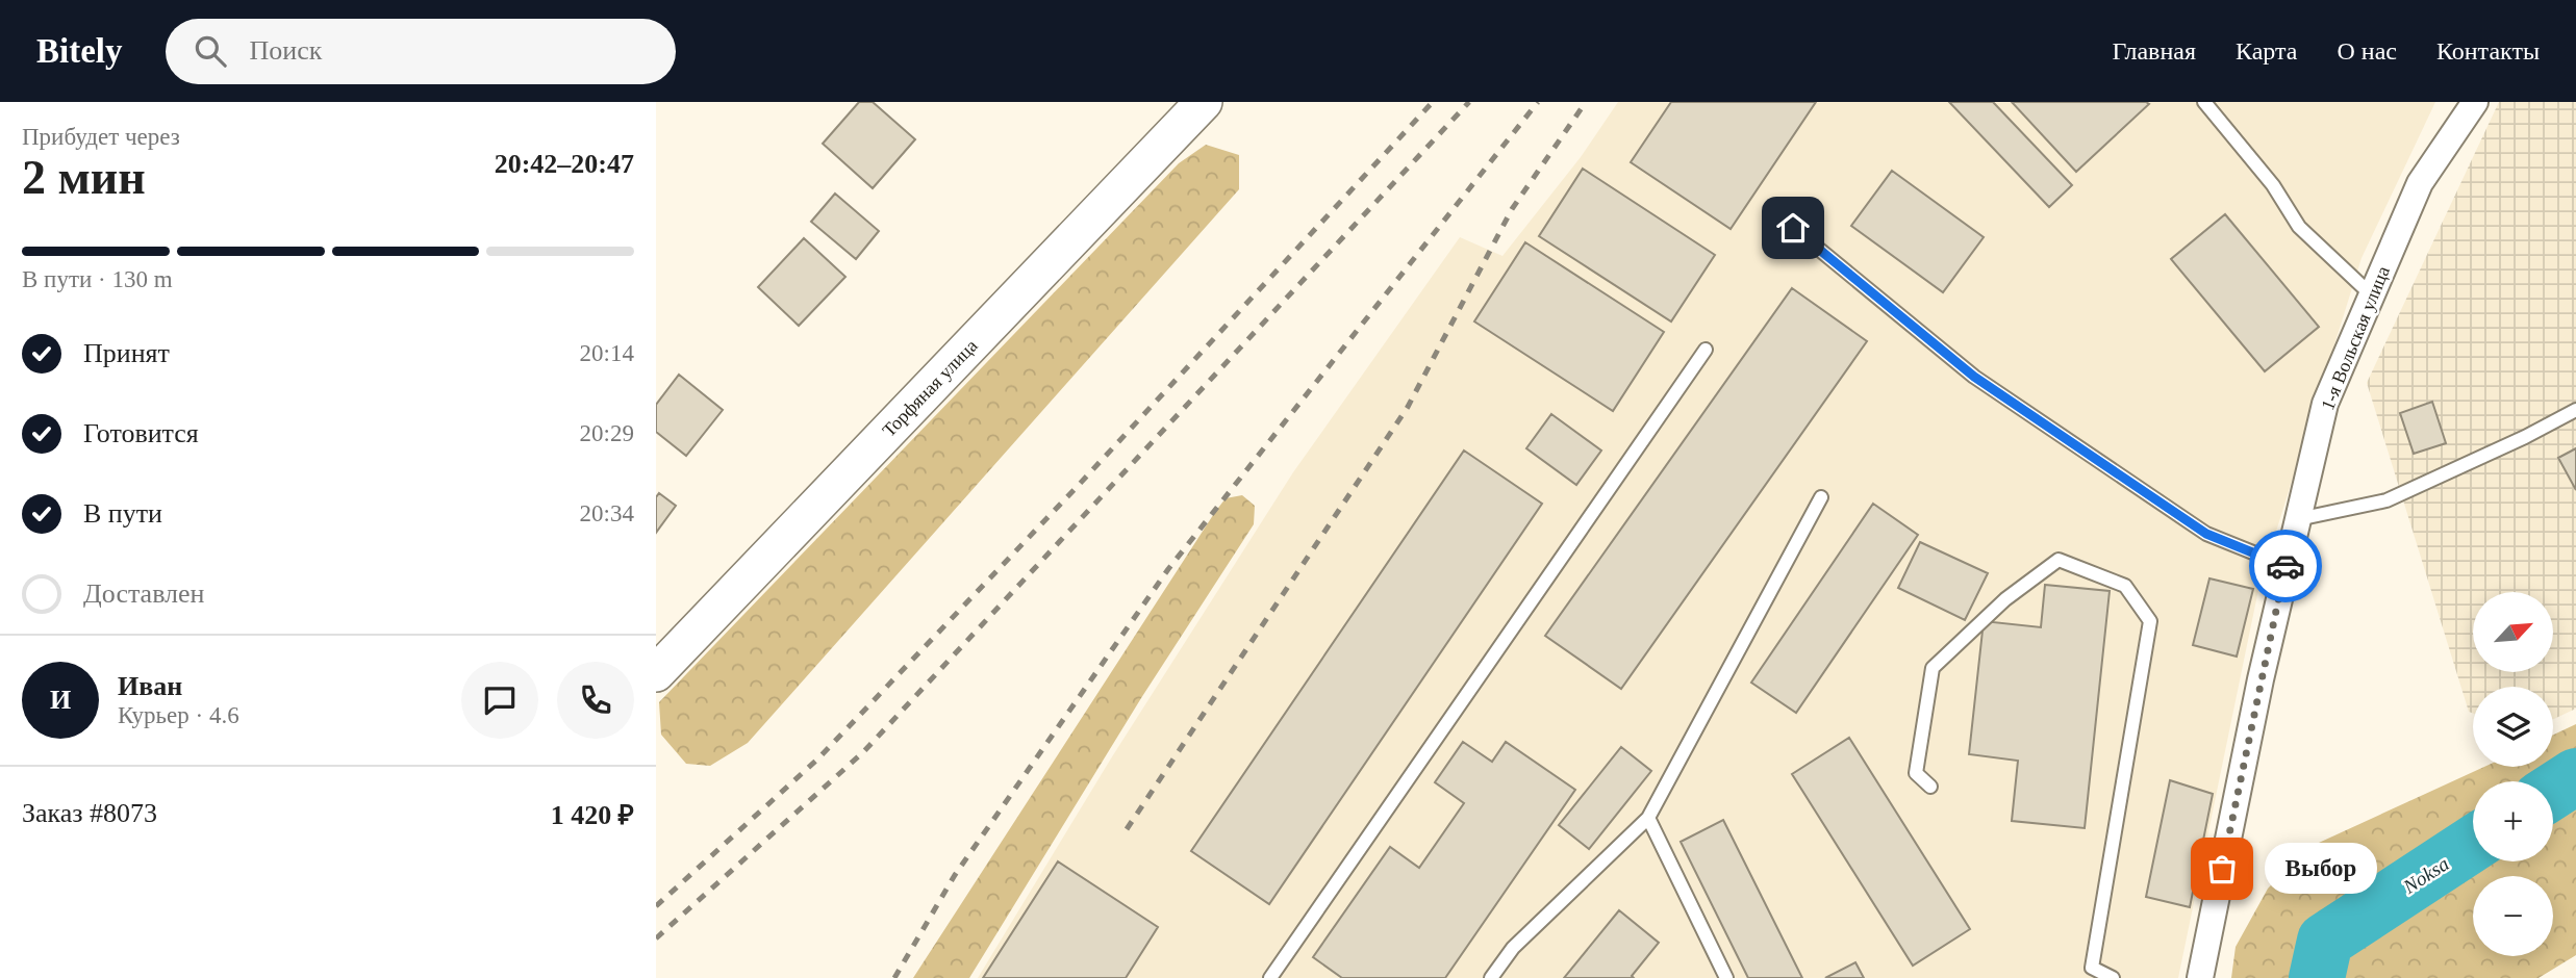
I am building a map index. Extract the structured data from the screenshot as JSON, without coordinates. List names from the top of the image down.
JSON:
{
  "streets": {
    "street": ["1-я Вольская улица", "Торфяная улица"]
  },
  "water": ["Noksa"],
  "places": ["Выбор"],
  "north": "top right",
  "page": {
    "header": "Bitely",
    "search": "Поиск",
    "nav": [
      "Главная",
      "Карта",
      "О нас",
      "Контакты"
    ],
    "heading": ["2 мин", "Прибудет через", "20:42–20:47"],
    "panel": [
      "Иван",
      "Курьер · 4.6",
      "Заказ #8073",
      "1 420 ₽"
    ],
    "bar": "В пути · 130 m",
    "list": [
      ["Принят", "20:14"],
      ["Готовится", "20:29"],
      ["В пути", "20:34"],
      "Доставлен"
    ],
    "map_buttons": ["+", "−"],
    "round": "И",
    "bubble": "Выбор"
  }
}
